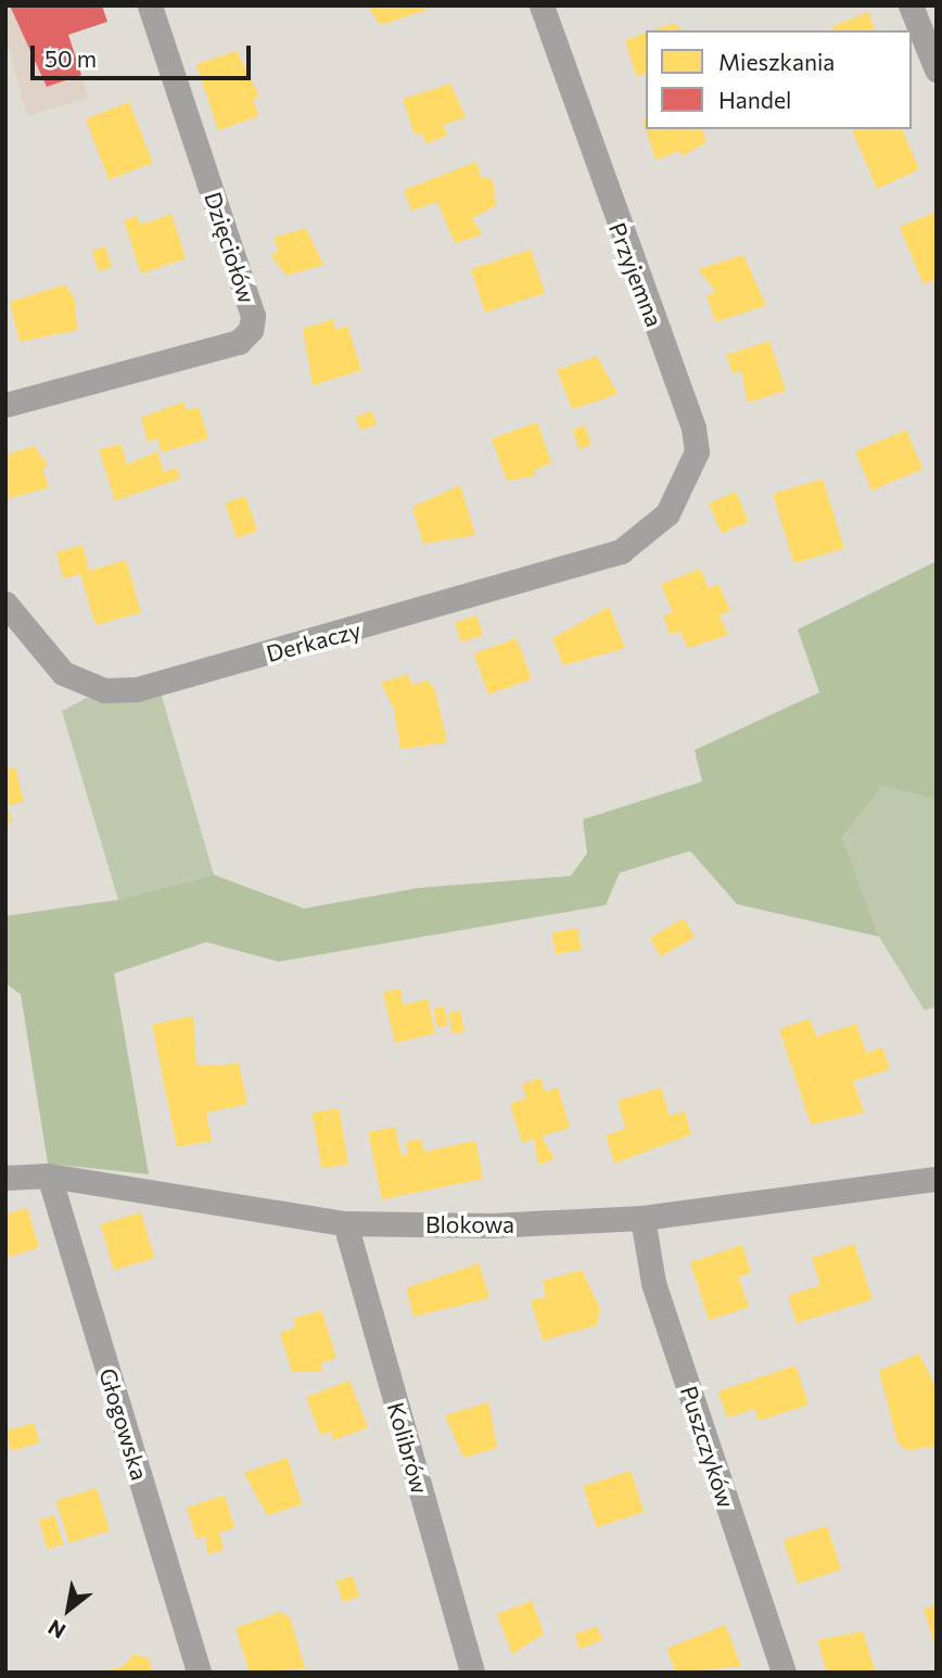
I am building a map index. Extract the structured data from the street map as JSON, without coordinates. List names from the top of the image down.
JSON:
{
  "streets": {
    "street": [
      "Dzięciołów",
      "Przyjemna",
      "Derkaczy",
      "Blokowa",
      "Głogowska",
      "Puszczyków",
      "Kolibrów"
    ]
  },
  "crossings": [
    ["Przyjemna", "Derkaczy"],
    ["Blokowa", "Głogowska"],
    ["Blokowa", "Puszczyków"],
    ["Blokowa", "Kolibrów"]
  ],
  "legend": ["Mieszkania", "Handel"],
  "scale_bar": "50 m",
  "north": "bottom left"
}
